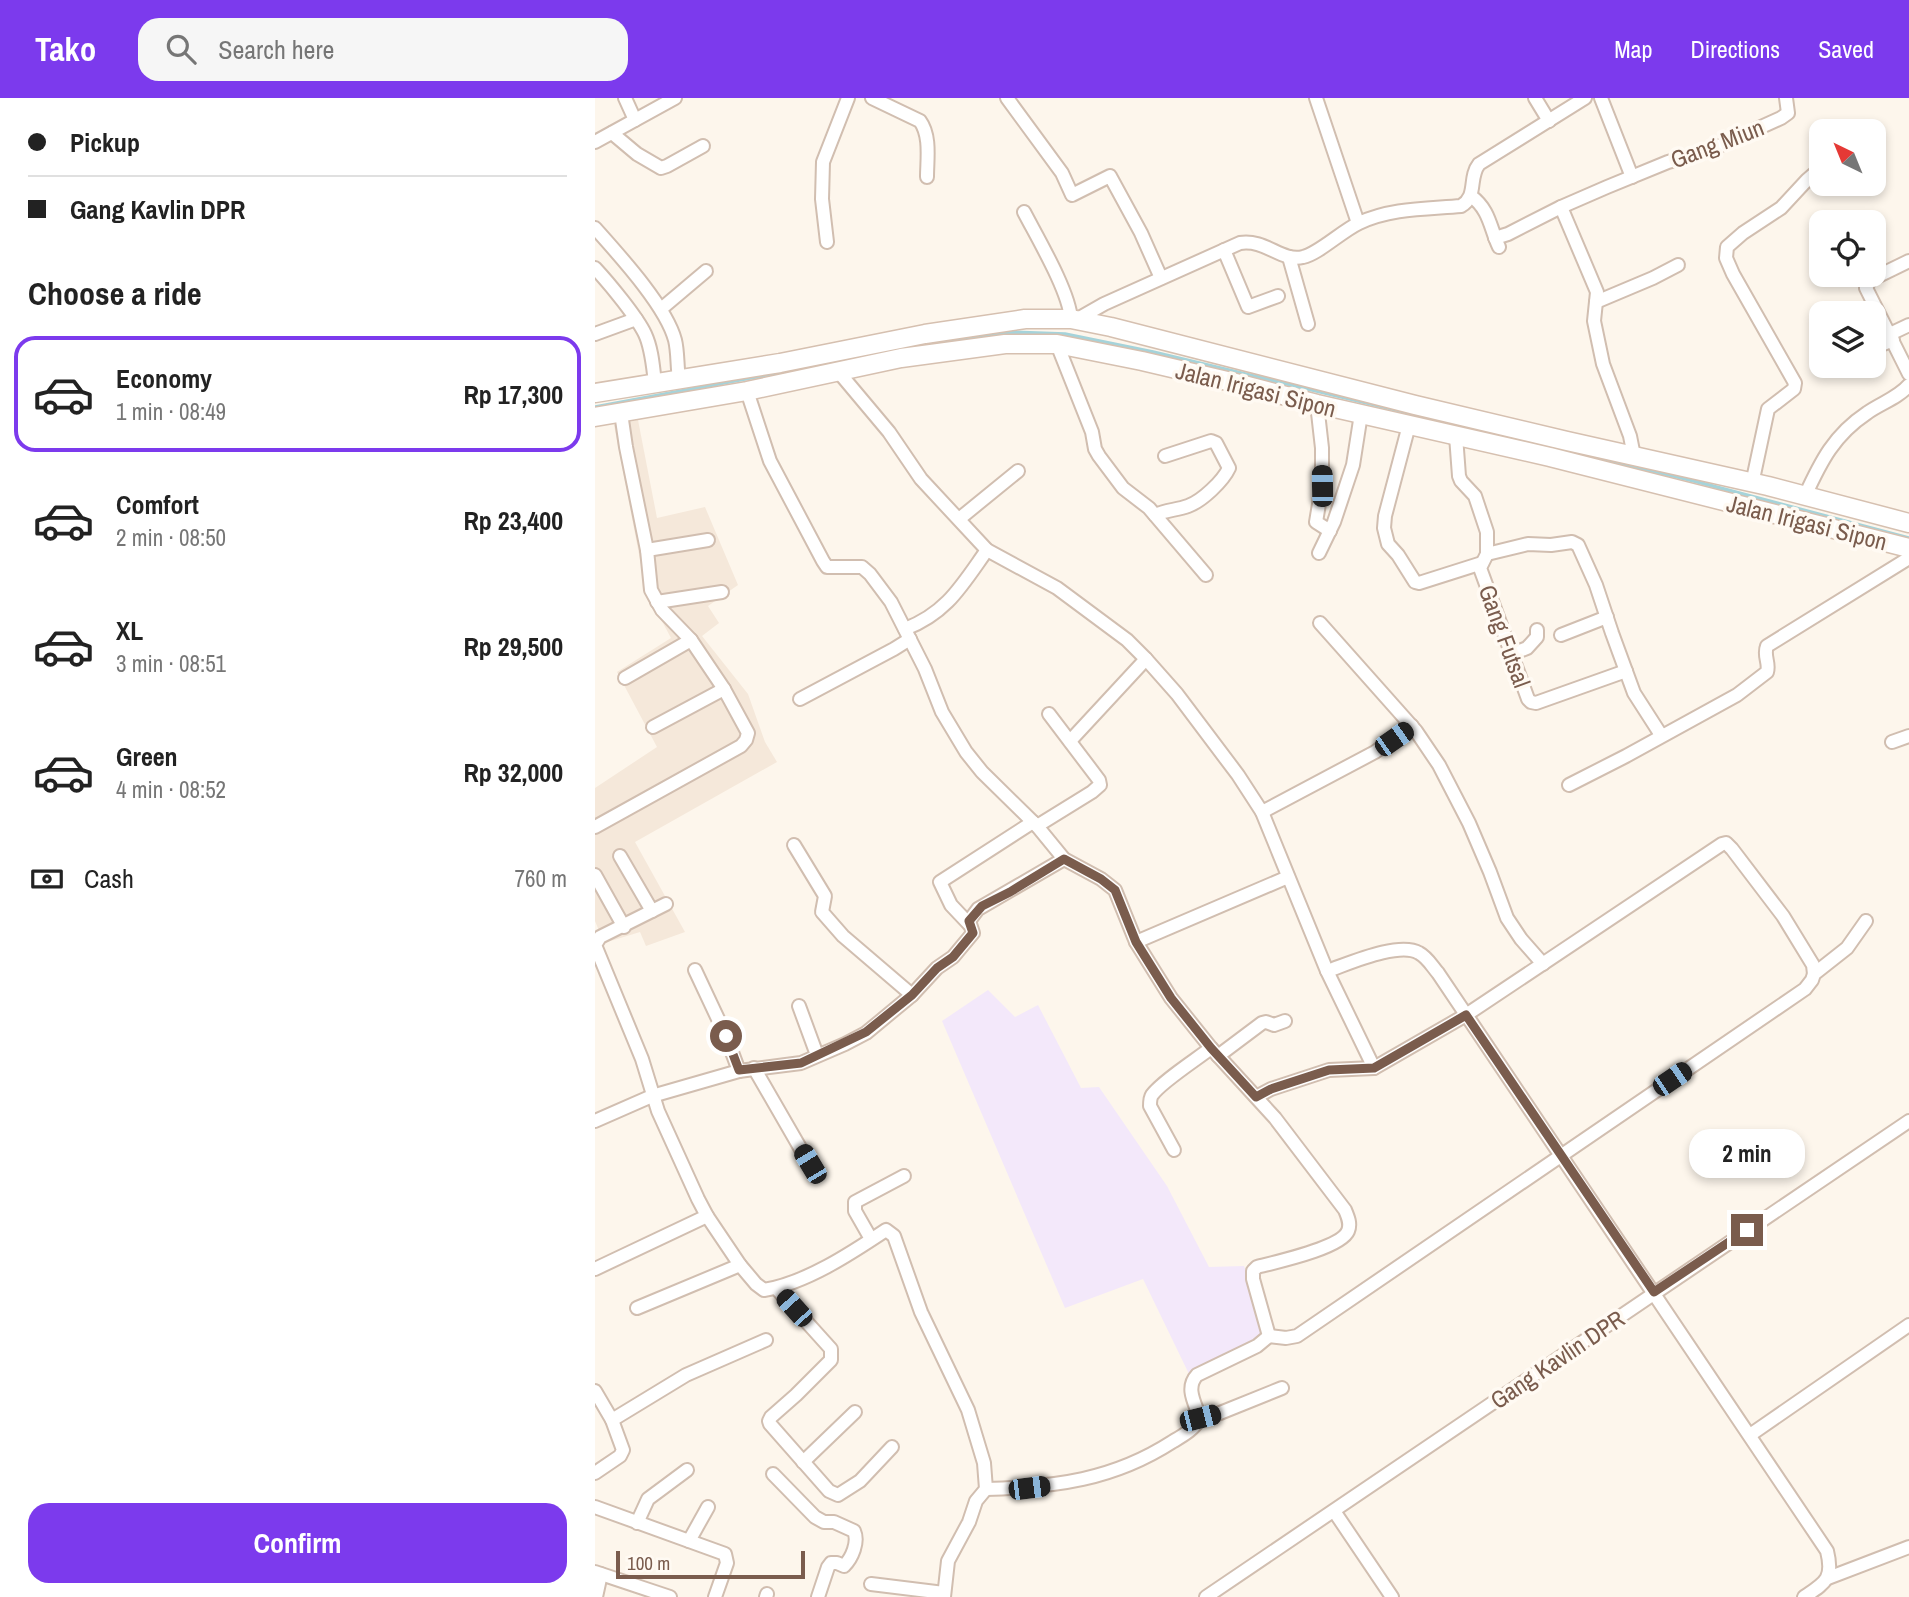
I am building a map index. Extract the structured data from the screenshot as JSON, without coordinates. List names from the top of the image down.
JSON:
{
  "streets": {
    "street": [
      "Gang Miun",
      "Jalan Irigasi Sipon",
      "Gang Futsal",
      "Gang Kavlin DPR"
    ]
  },
  "crossings": [
    ["Jalan Irigasi Sipon", "Gang Futsal"]
  ],
  "scale_bar": "100 m",
  "north": "top left",
  "page": {
    "header": "Tako",
    "search": "Search here",
    "nav": ["Map", "Directions", "Saved"],
    "banner": ["Pickup", "Gang Kavlin DPR"],
    "heading": "Choose a ride",
    "list": [
      {
        "name": "Economy",
        "note": "1 min · 08:49",
        "value": "Rp 17,300"
      },
      {
        "name": "Comfort",
        "note": "2 min · 08:50",
        "value": "Rp 23,400"
      },
      {
        "name": "XL",
        "note": "3 min · 08:51",
        "value": "Rp 29,500"
      },
      {
        "name": "Green",
        "note": "4 min · 08:52",
        "value": "Rp 32,000"
      }
    ],
    "pay": ["Cash", "760 m"],
    "bubble": "2 min",
    "buttons": "Confirm",
    "scale": "100 m"
  }
}
